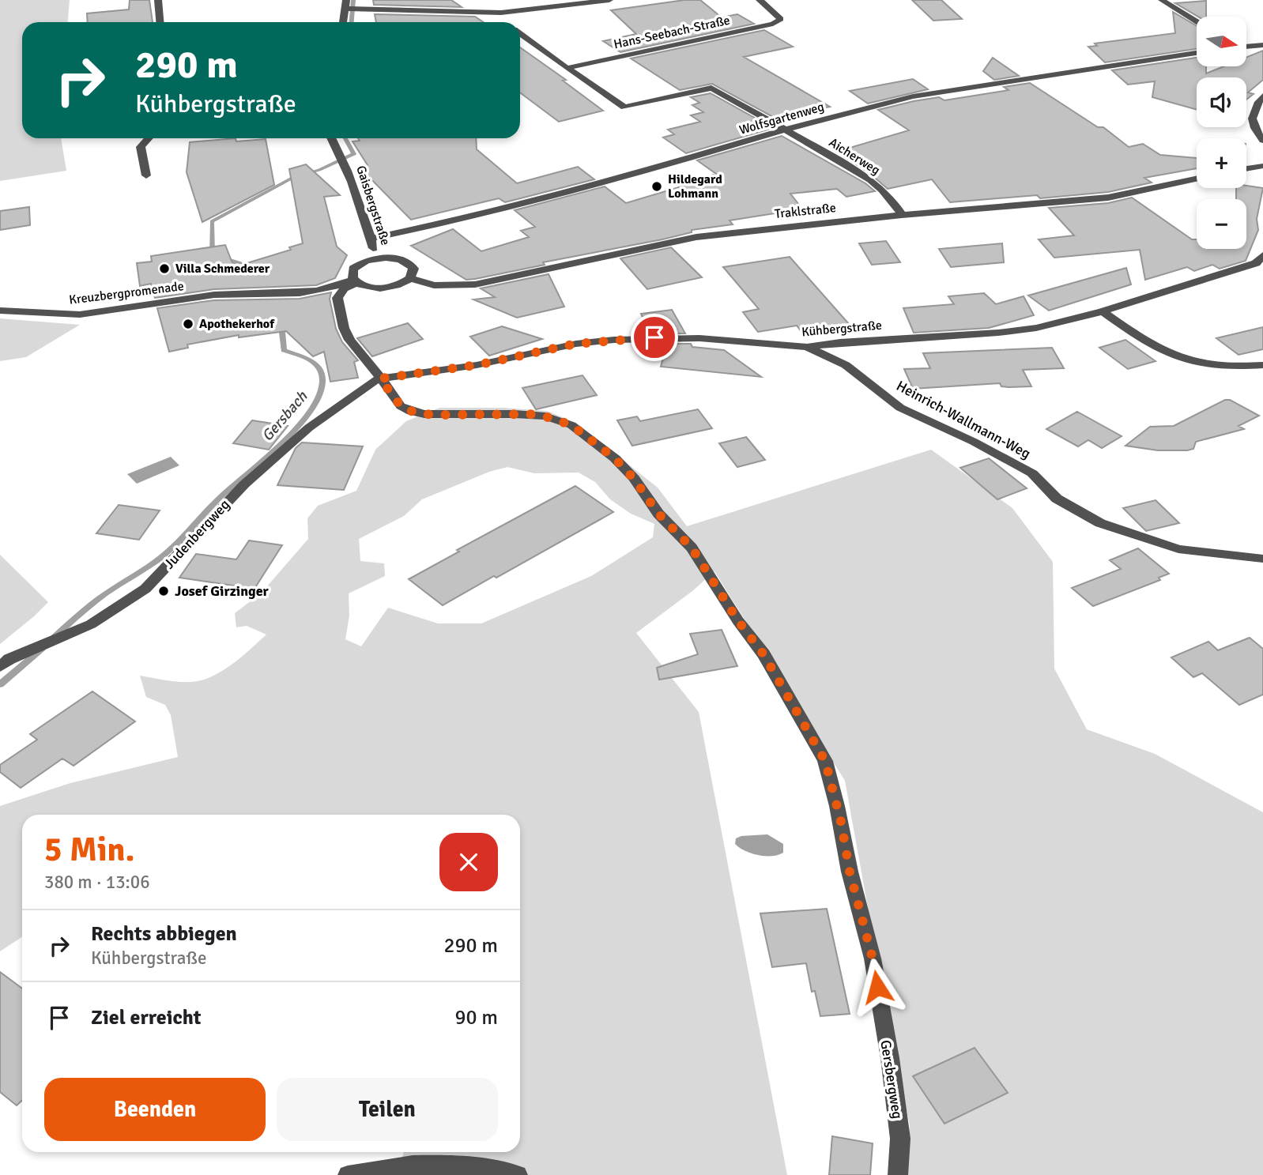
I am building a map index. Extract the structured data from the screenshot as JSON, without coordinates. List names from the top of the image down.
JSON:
{
  "streets": {
    "street": [
      "Hans-Seebach-Straße",
      "Wolfsgartenweg",
      "Aicherweg",
      "Gaisbergstraße",
      "Traklstraße",
      "Kreuzbergpromenade",
      "Kühbergstraße",
      "Heinrich-Wallmann-Weg",
      "Judenbergweg",
      "Gersbergweg"
    ]
  },
  "crossings": [
    ["Hans-Seebach-Straße", "Aicherweg"],
    ["Wolfsgartenweg", "Aicherweg"],
    ["Wolfsgartenweg", "Gaisbergstraße"],
    ["Aicherweg", "Traklstraße"],
    ["Kühbergstraße", "Heinrich-Wallmann-Weg"],
    ["Kühbergstraße", "Judenbergweg"],
    ["Kühbergstraße", "Gersbergweg"],
    ["Judenbergweg", "Gersbergweg"]
  ],
  "water": ["Gersbach"],
  "places": [
    "Hildegard Lohmann",
    "Villa Schmederer",
    "Apothekerhof",
    "Josef Girzinger"
  ],
  "north": "right",
  "page": {
    "map_buttons": ["+", "−"],
    "turn": ["290 m", "Kühbergstraße"],
    "heading": ["5 Min.", "380 m · 13:06"],
    "list": [
      {
        "name": "Rechts abbiegen",
        "note": "Kühbergstraße",
        "value": "290 m"
      },
      {
        "name": "Ziel erreicht",
        "value": "90 m"
      }
    ],
    "buttons": ["Beenden", "Teilen"]
  }
}
